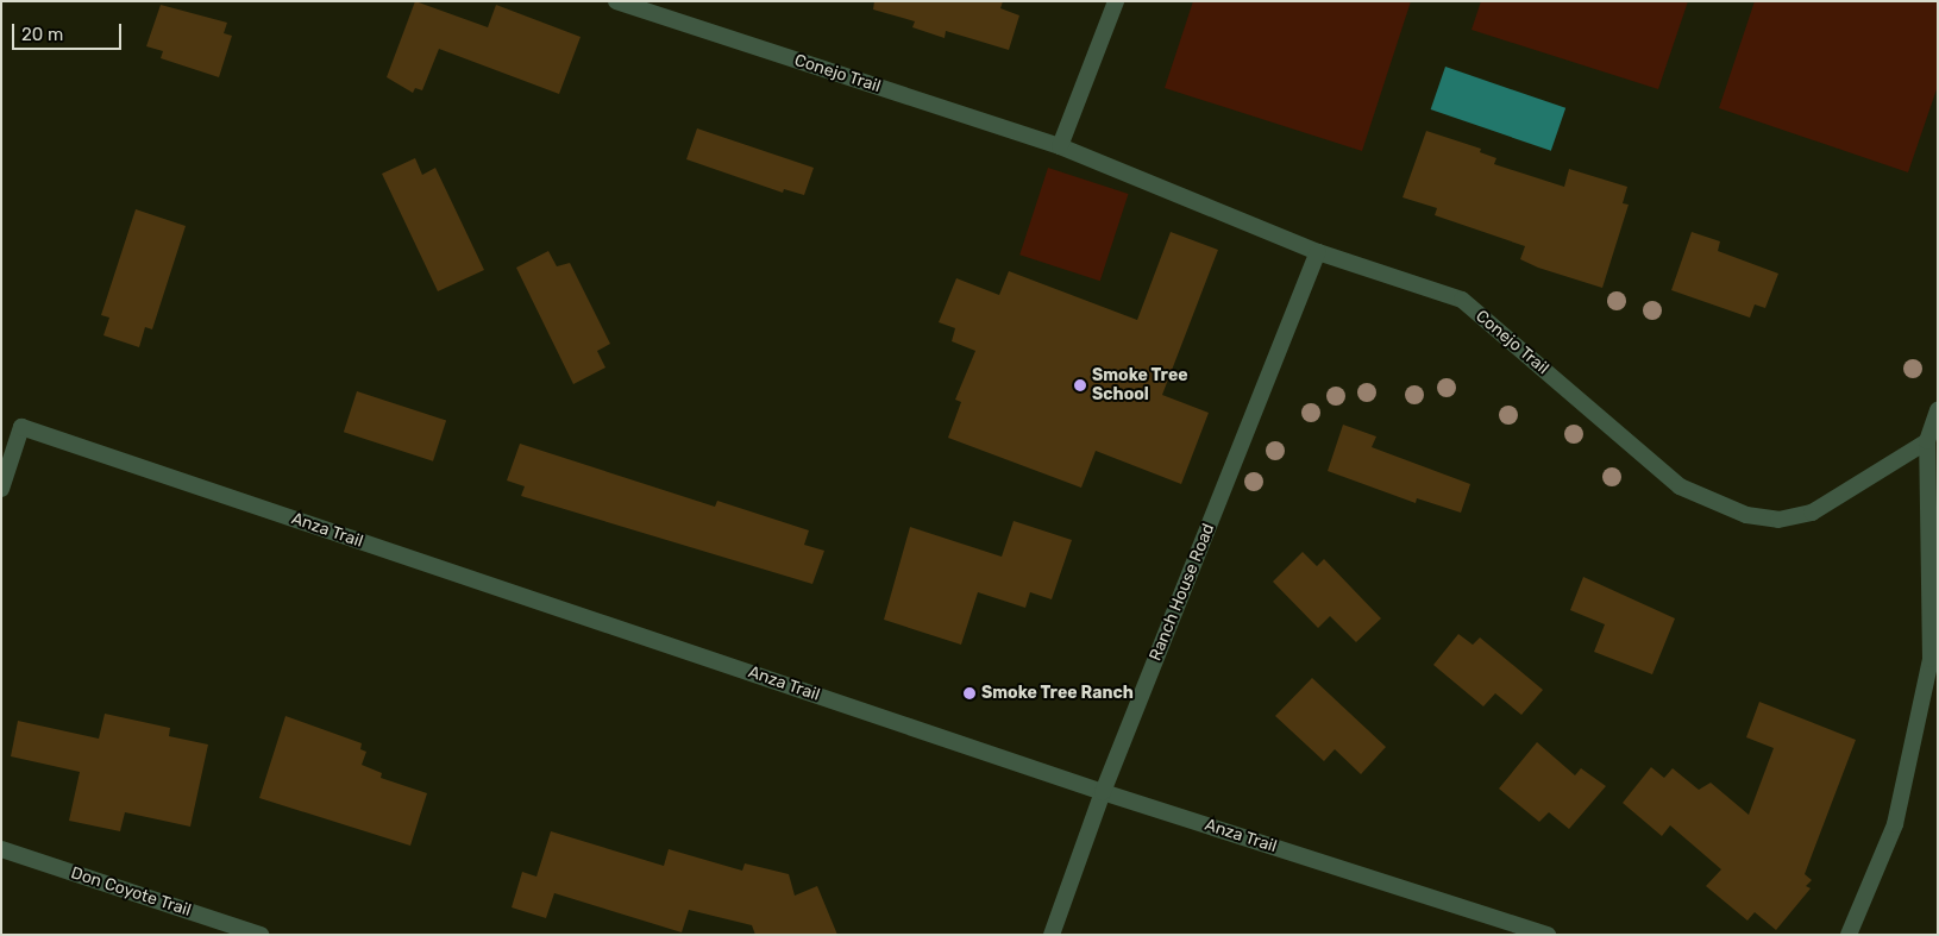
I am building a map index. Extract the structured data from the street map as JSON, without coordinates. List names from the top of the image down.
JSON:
{
  "streets": {
    "street": [
      "Conejo Trail",
      "Anza Trail",
      "Ranch House Road",
      "Don Coyote Trail"
    ]
  },
  "crossings": [
    ["Conejo Trail", "Ranch House Road"],
    ["Anza Trail", "Ranch House Road"]
  ],
  "places": ["Smoke Tree School", "Smoke Tree Ranch"],
  "scale_bar": "20 m"
}
